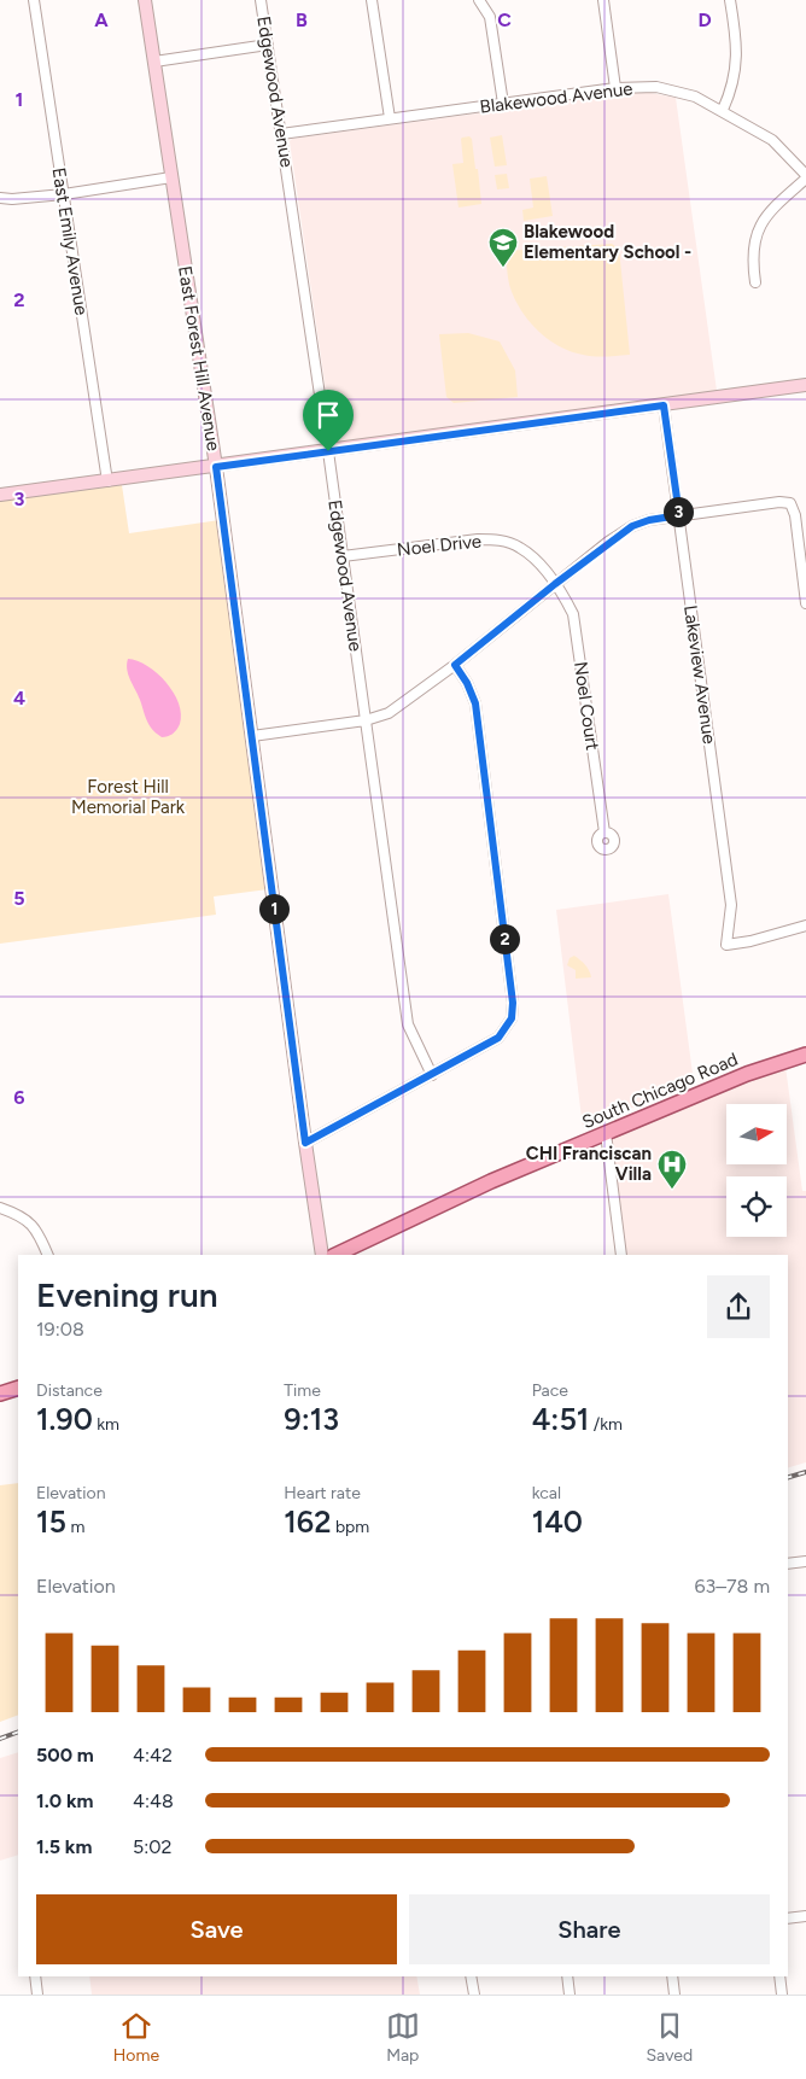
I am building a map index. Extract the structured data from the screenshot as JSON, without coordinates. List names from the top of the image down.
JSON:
{
  "streets": {
    "main road": ["South Chicago Road"],
    "street": [
      "Edgewood Avenue",
      "Blakewood Avenue",
      "East Emily Avenue",
      "East Forest Hill Avenue",
      "Noel Drive",
      "Lakeview Avenue",
      "Noel Court"
    ]
  },
  "crossings": [
    ["Edgewood Avenue", "Blakewood Avenue"],
    ["Edgewood Avenue", "Noel Drive"],
    ["Noel Drive", "Noel Court"]
  ],
  "parks": ["Forest Hill Memorial Park"],
  "places": {
    "school or university": ["Blakewood Elementary School -"],
    "hospital": ["CHI Franciscan Villa"]
  },
  "north": "right",
  "page": {
    "pins": ["3", "1", "2"],
    "heading": ["Evening run", "19:08"],
    "stats": [
      ["Distance", "1.90 km"],
      ["Time", "9:13"],
      ["Pace", "4:51 /km"],
      ["Elevation", "15 m"],
      ["Heart rate", "162 bpm"],
      ["kcal", "140"]
    ],
    "chart": ["Elevation", "63–78 m"],
    "list": [
      {
        "name": "500 m",
        "note": "4:42"
      },
      {
        "name": "1.0 km",
        "note": "4:48"
      },
      {
        "name": "1.5 km",
        "note": "5:02"
      }
    ],
    "buttons": ["Save", "Share"],
    "tabs": ["Home", "Map", "Saved"]
  },
  "grid": {
    "columns": [
      "A",
      "B",
      "C",
      "D"
    ],
    "rows": [
      "1",
      "2",
      "3",
      "4",
      "5",
      "6"
    ]
  }
}
